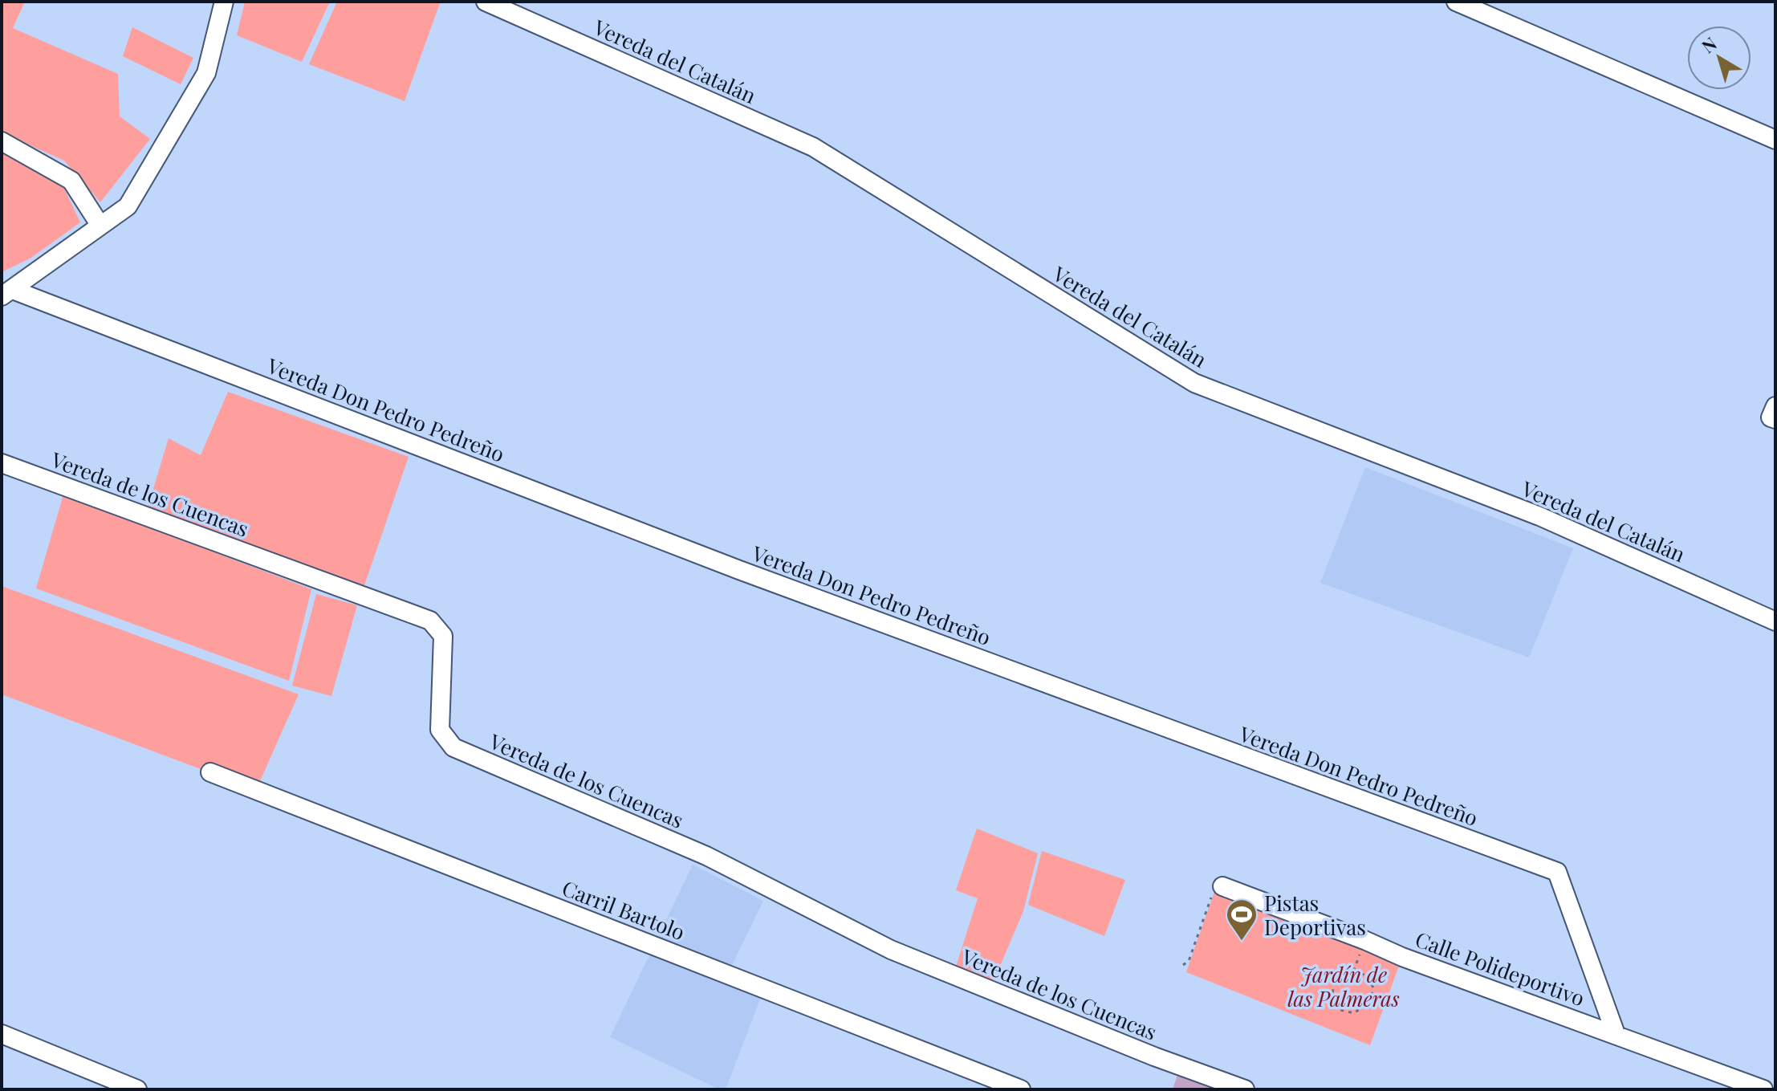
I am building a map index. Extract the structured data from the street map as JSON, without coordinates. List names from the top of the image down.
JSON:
{
  "streets": {
    "street": [
      "Vereda del Catalán",
      "Vereda Don Pedro Pedreño",
      "Vereda de los Cuencas",
      "Carril Bartolo",
      "Calle Polideportivo"
    ]
  },
  "crossings": [
    ["Vereda Don Pedro Pedreño", "Calle Polideportivo"]
  ],
  "parks": ["Jardín de las Palmeras"],
  "places": {
    "sports": ["Pistas Deportivas"]
  },
  "north": "top left"
}
